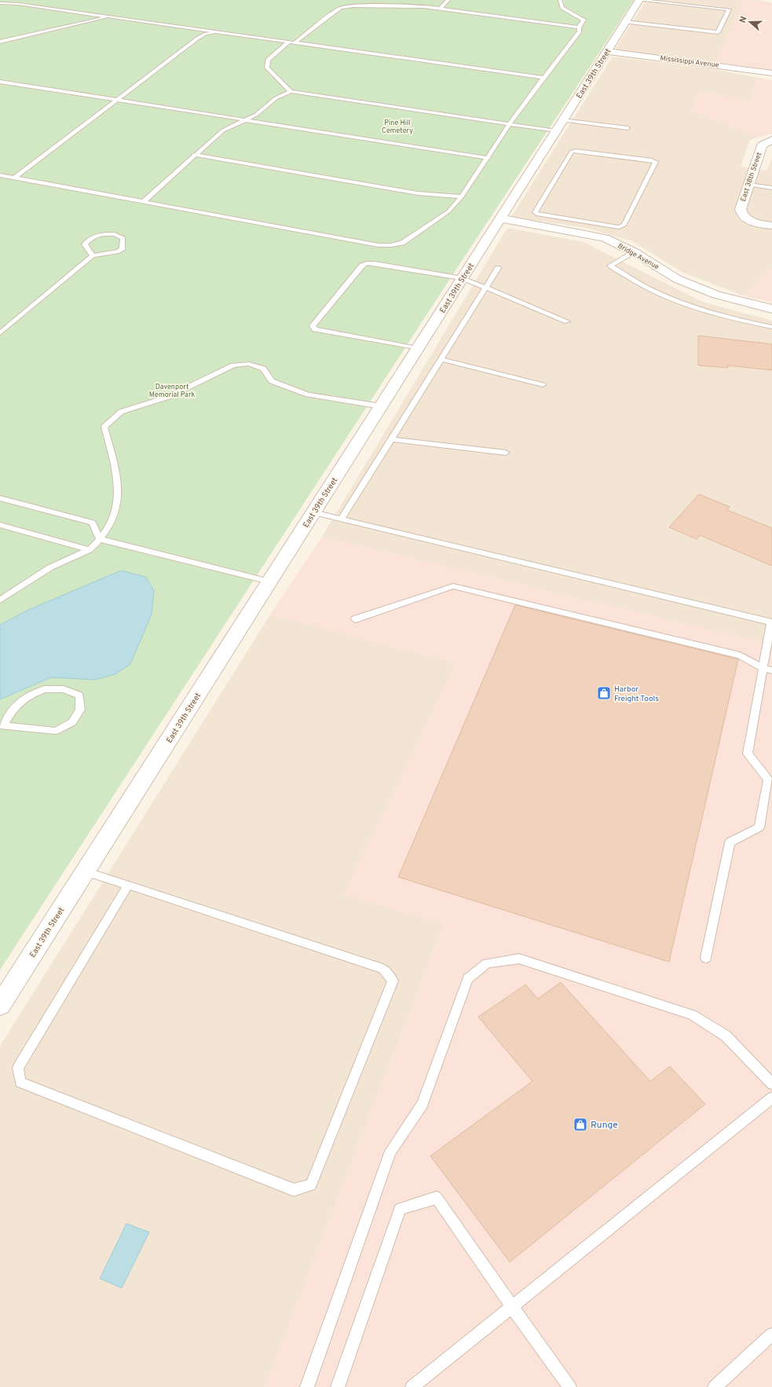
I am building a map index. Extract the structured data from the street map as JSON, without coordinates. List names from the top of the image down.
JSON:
{
  "streets": {
    "street": [
      "Mississippi Avenue",
      "East 39th Street",
      "East 38th Street",
      "Bridge Avenue"
    ]
  },
  "crossings": [
    ["Mississippi Avenue", "East 39th Street"],
    ["East 39th Street", "Bridge Avenue"]
  ],
  "parks": ["Pine Hill Cemetery", "Davenport Memorial Park"],
  "places": {
    "shop": ["Harbor Freight Tools", "Runge"]
  },
  "north": "left"
}
